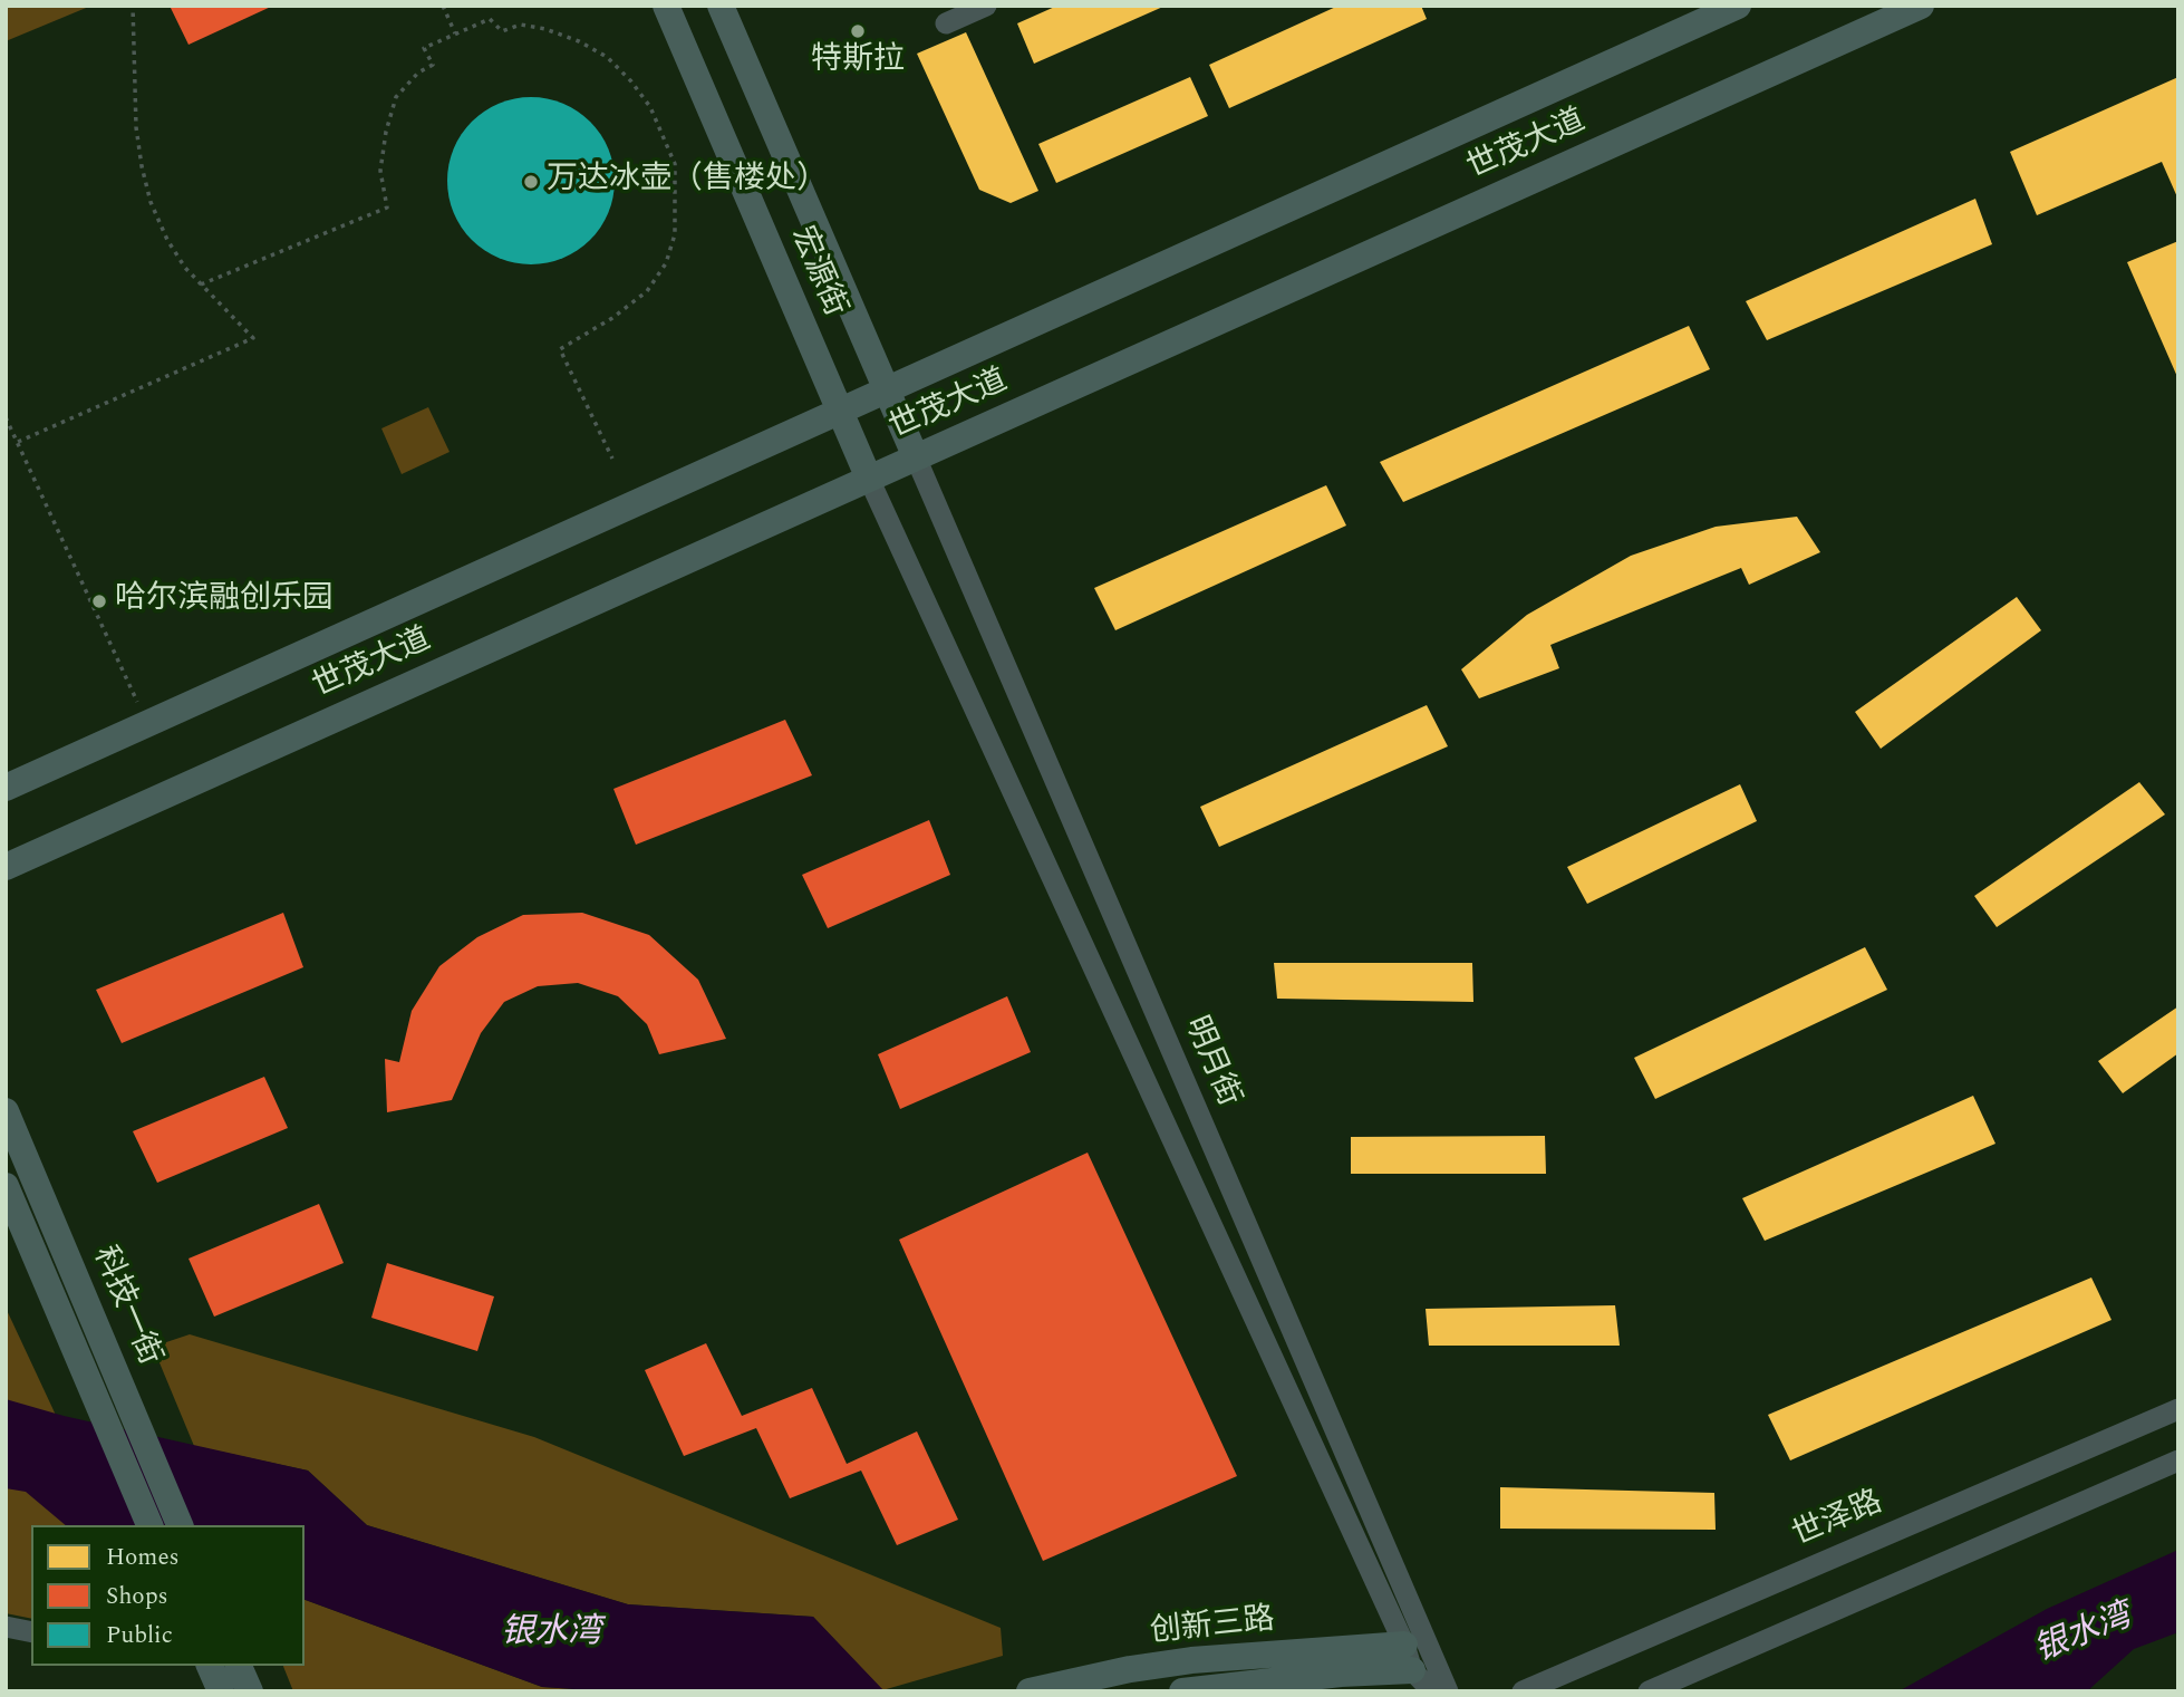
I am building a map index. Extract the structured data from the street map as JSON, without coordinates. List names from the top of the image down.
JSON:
{
  "streets": {
    "main road": [
      "世茂大道",
      "宏源街",
      "科技一街",
      "创新三路"
    ],
    "street": ["明月街", "世泽路"]
  },
  "crossings": [
    ["世茂大道", "宏源街"],
    ["世茂大道", "明月街"],
    ["宏源街", "明月街"]
  ],
  "water": ["银水湾"],
  "places": ["特斯拉", "万达冰壶（售楼处）", "哈尔滨融创乐园"],
  "legend": ["Homes", "Shops", "Public"]
}
